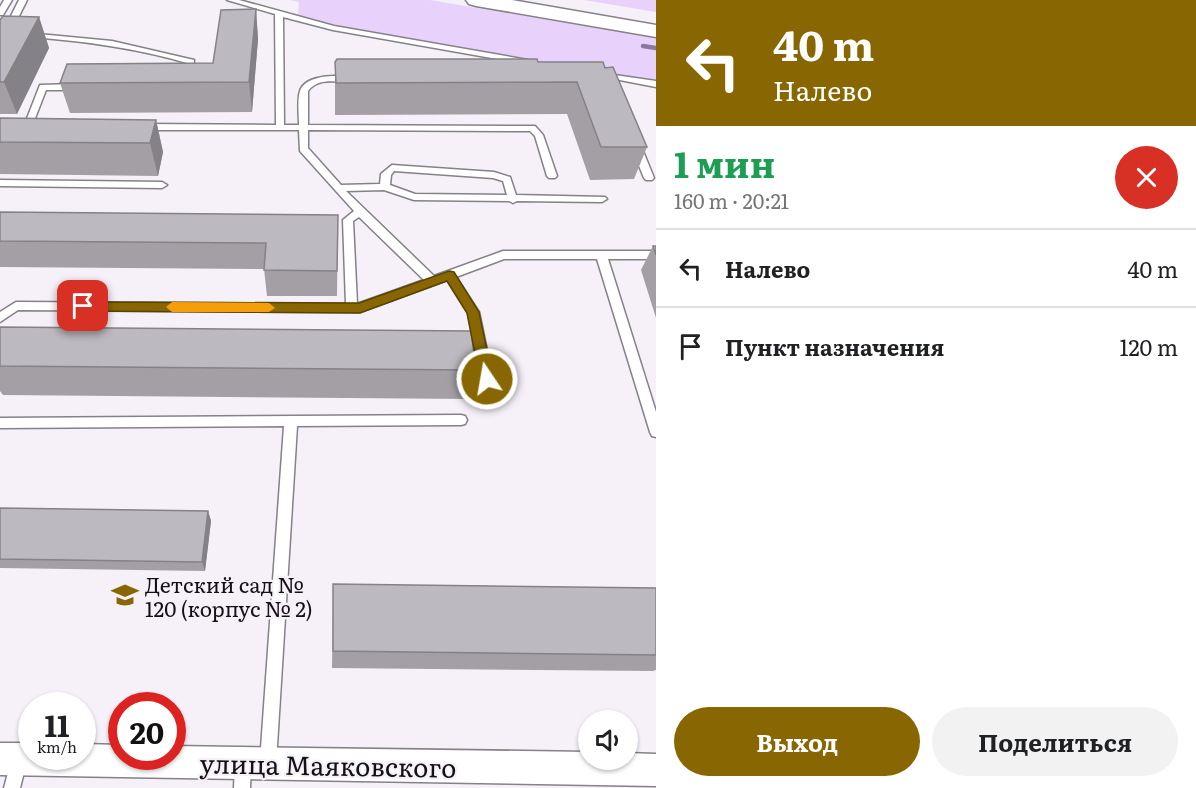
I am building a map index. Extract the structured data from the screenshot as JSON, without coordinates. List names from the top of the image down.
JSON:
{
  "streets": {
    "street": ["улица Маяковского"]
  },
  "places": {
    "school or university": ["Детский сад № 120 (корпус № 2)"]
  },
  "page": {
    "turn": ["40 m", "Налево"],
    "heading": ["1 мин", "160 m · 20:21"],
    "list": [
      {
        "name": "Налево",
        "value": "40 m"
      },
      {
        "name": "Пункт назначения",
        "value": "120 m"
      }
    ],
    "speed": "11 km/h",
    "limit": "20",
    "buttons": ["Выход", "Поделиться"]
  }
}
